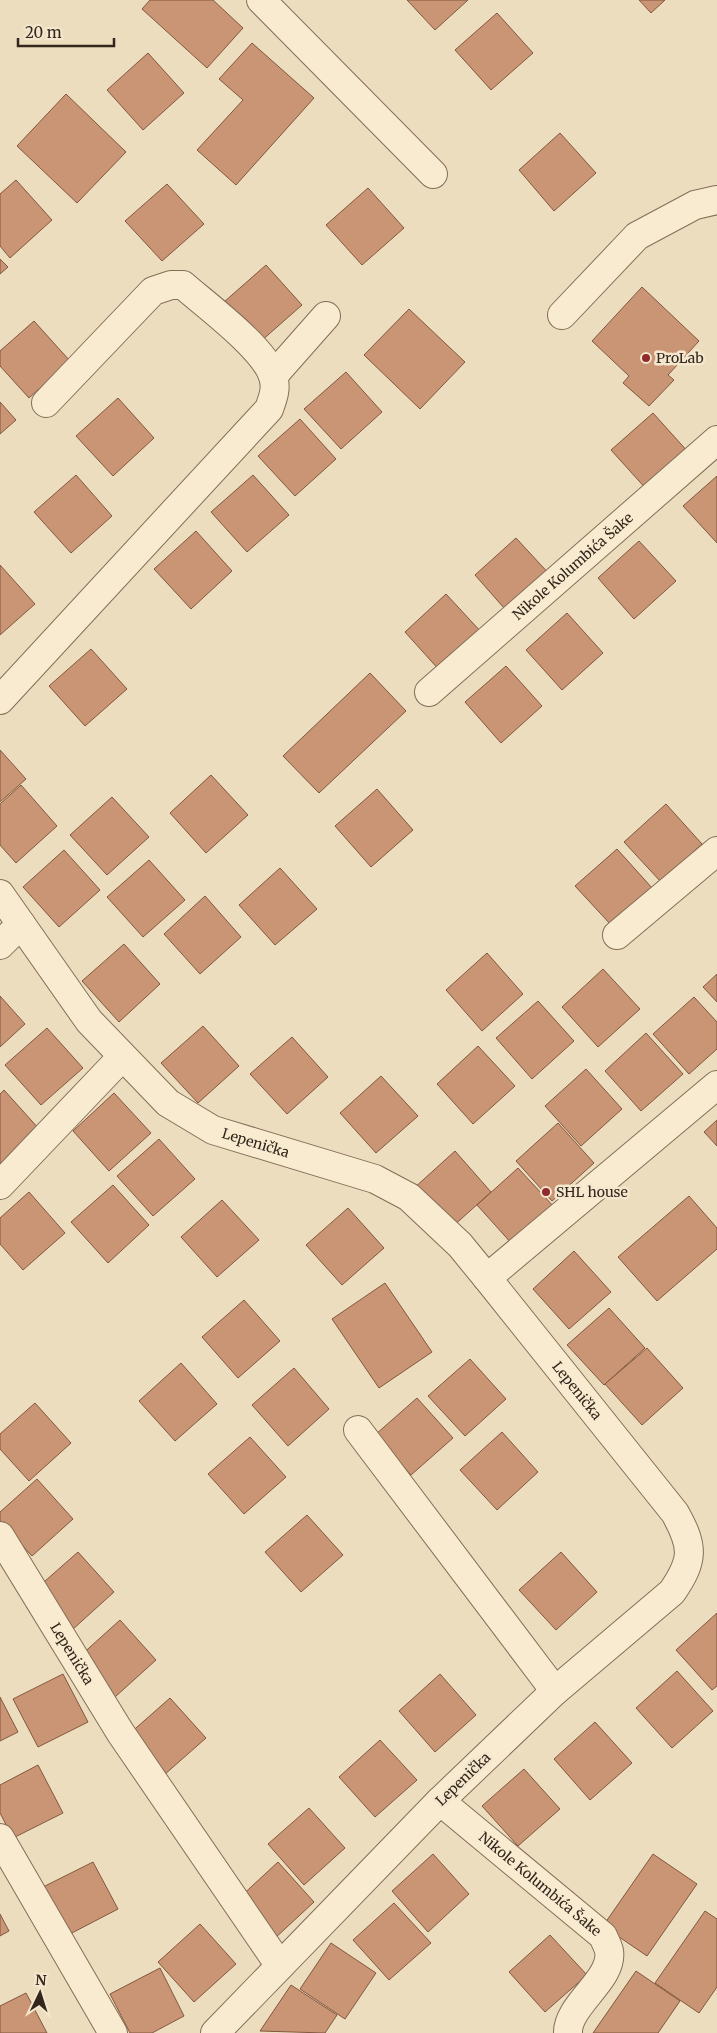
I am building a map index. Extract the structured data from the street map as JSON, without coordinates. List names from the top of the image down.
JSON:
{
  "streets": {
    "street": ["Nikole Kolumbića Šake", "Lepenička"]
  },
  "crossings": [
    ["Nikole Kolumbića Šake", "Lepenička"]
  ],
  "places": ["ProLab", "SHL house"],
  "scale_bar": "20 m",
  "north": "top"
}
